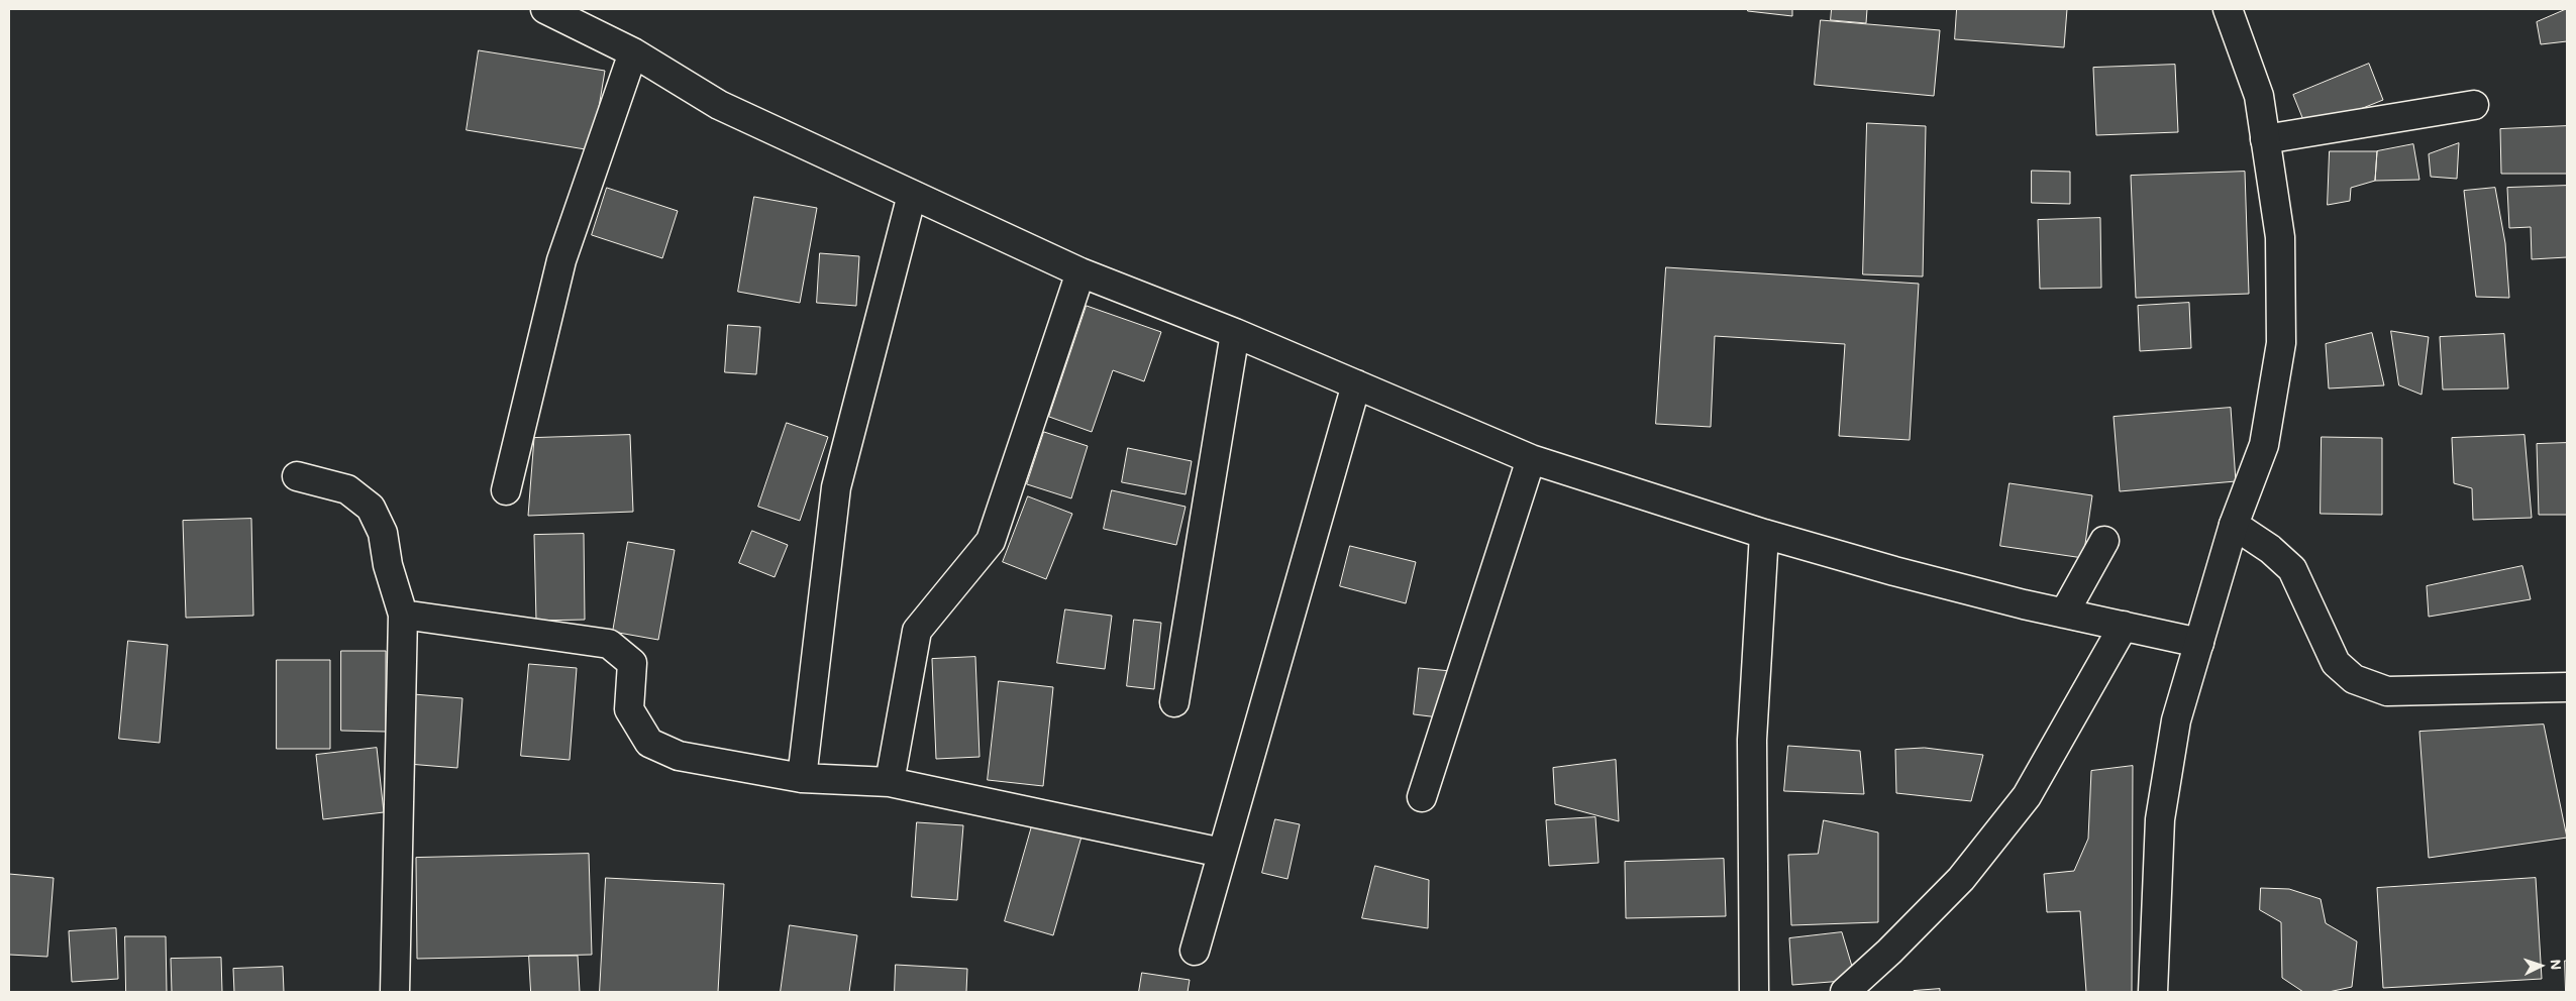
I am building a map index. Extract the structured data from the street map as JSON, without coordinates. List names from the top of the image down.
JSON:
{
  "north": "right"
}
